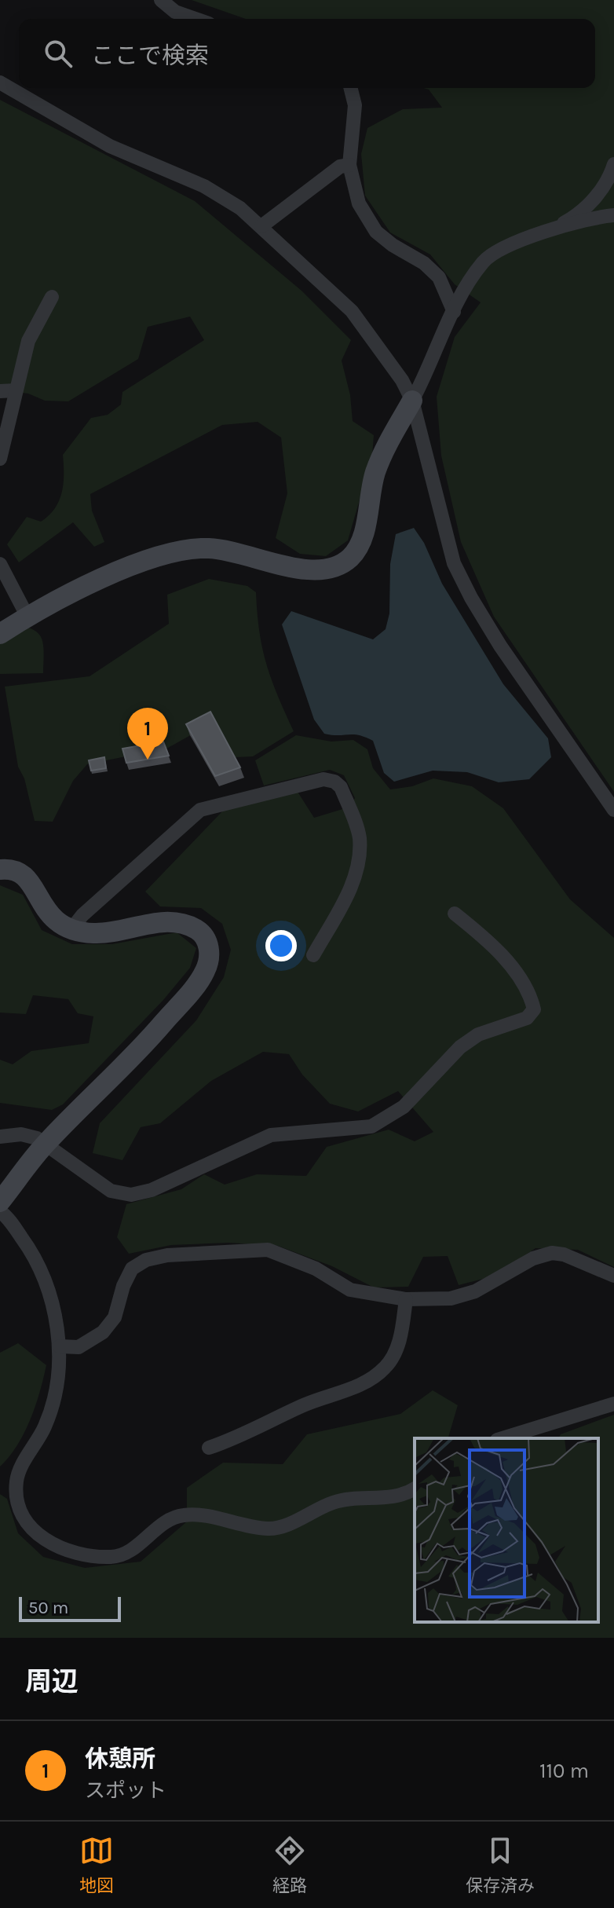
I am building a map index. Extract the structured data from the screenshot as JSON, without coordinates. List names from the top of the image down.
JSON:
{
  "scale_bar": "50 m",
  "page": {
    "search": "ここで検索",
    "pins": "1",
    "scale": "50 m",
    "heading": "周辺",
    "list": [
      {
        "mark": "1",
        "name": "休憩所",
        "note": "スポット",
        "value": "110 m"
      }
    ],
    "nav": ["地図", "経路", "保存済み"]
  }
}
